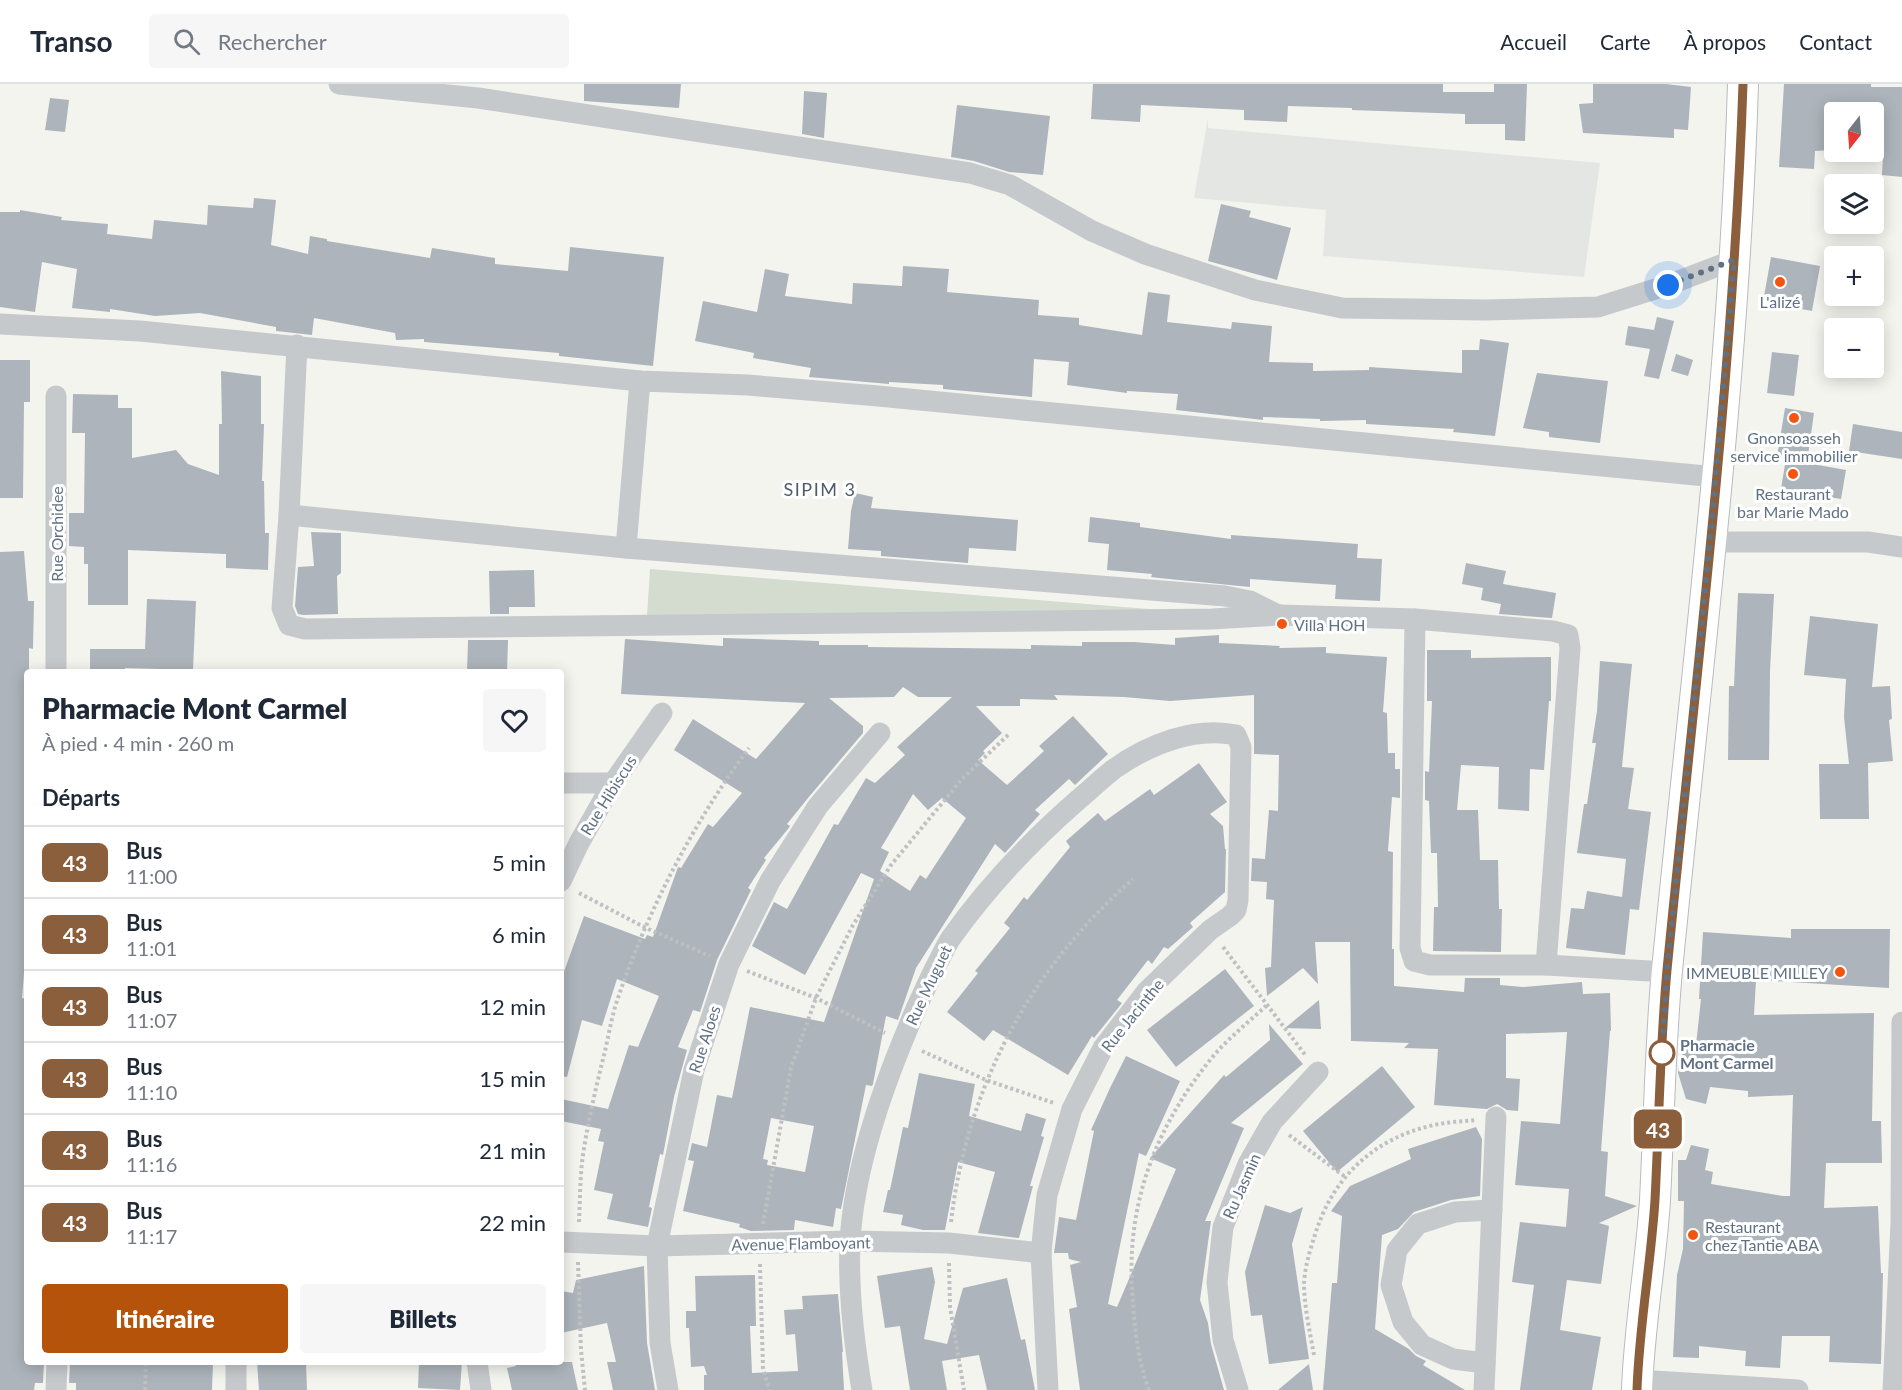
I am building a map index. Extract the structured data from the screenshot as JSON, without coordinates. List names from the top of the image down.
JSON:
{
  "streets": {
    "street": [
      "Rue Orchidee",
      "Rue Hibiscus",
      "Rue Muguet",
      "Rue Jacinthe",
      "Rue Aloes",
      "Ru Jasmin",
      "Avenue Flamboyant"
    ]
  },
  "crossings": [
    ["Rue Muguet", "Rue Jacinthe"],
    ["Rue Muguet", "Avenue Flamboyant"],
    ["Rue Jacinthe", "Avenue Flamboyant"],
    ["Rue Aloes", "Avenue Flamboyant"]
  ],
  "districts": ["SIPIM 3"],
  "places": [
    "L'alizé",
    "Gnonsoasseh service immobilier",
    "Restaurant bar Marie Mado",
    "Villa HOH",
    "IMMEUBLE MILLEY",
    "Pharmacie Mont Carmel",
    "Restaurant chez Tantie ABA"
  ],
  "lines": ["bus line 43"],
  "north": "bottom",
  "page": {
    "header": "Transo",
    "search": "Rechercher",
    "nav": [
      "Accueil",
      "Carte",
      "À propos",
      "Contact"
    ],
    "on_map": "43",
    "map_buttons": ["+", "−"],
    "heading": [
      ["Pharmacie Mont Carmel", "À pied · 4 min · 260 m"],
      "Départs"
    ],
    "list": [
      {
        "mark": "43",
        "name": "Bus",
        "note": "11:00",
        "value": "5 min"
      },
      {
        "mark": "43",
        "name": "Bus",
        "note": "11:01",
        "value": "6 min"
      },
      {
        "mark": "43",
        "name": "Bus",
        "note": "11:07",
        "value": "12 min"
      },
      {
        "mark": "43",
        "name": "Bus",
        "note": "11:10",
        "value": "15 min"
      },
      {
        "mark": "43",
        "name": "Bus",
        "note": "11:16",
        "value": "21 min"
      },
      {
        "mark": "43",
        "name": "Bus",
        "note": "11:17",
        "value": "22 min"
      }
    ],
    "buttons": ["Itinéraire", "Billets"]
  }
}
